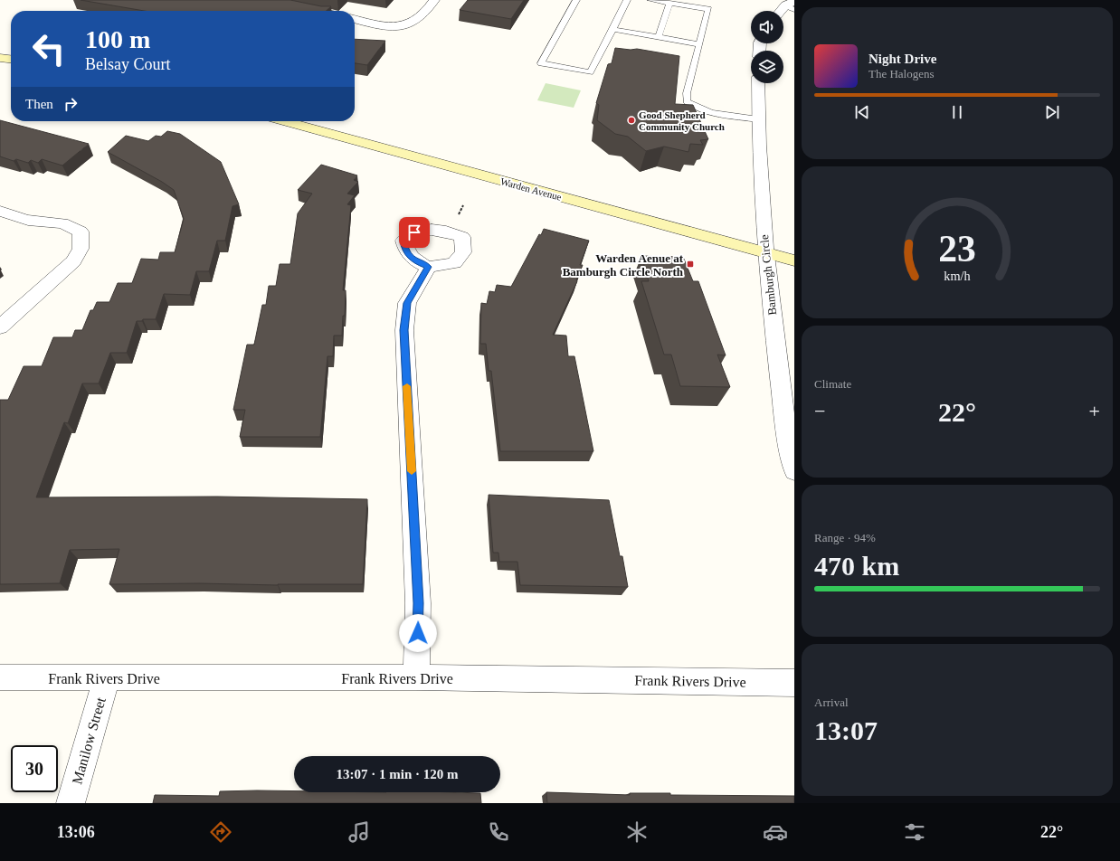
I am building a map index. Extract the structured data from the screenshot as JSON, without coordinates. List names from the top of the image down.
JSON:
{
  "streets": {
    "main road": ["Warden Avenue"],
    "street": ["Bamburgh Circle", "Frank Rivers Drive", "Manilow Street"]
  },
  "crossings": [
    ["Warden Avenue", "Bamburgh Circle"],
    ["Frank Rivers Drive", "Manilow Street"]
  ],
  "places": {
    "other": ["Good Shepherd Community Church"],
    "transit": ["Warden Aenue at Bamburgh Circle North"]
  },
  "page": {
    "turn": ["100 m", "Belsay Court"],
    "song": ["Night Drive", "The Halogens"],
    "then": "Then",
    "tile": [
      "Climate",
      ["Range · 94%", "470 km"],
      ["Arrival", "13:07"]
    ],
    "heat": ["−", "22°", "+"],
    "limit": "30",
    "trip": "13:07 · 1 min · 120 m",
    "tabs": ["13:06", "22°"],
    "gauge": ["23", "km/h"]
  }
}
